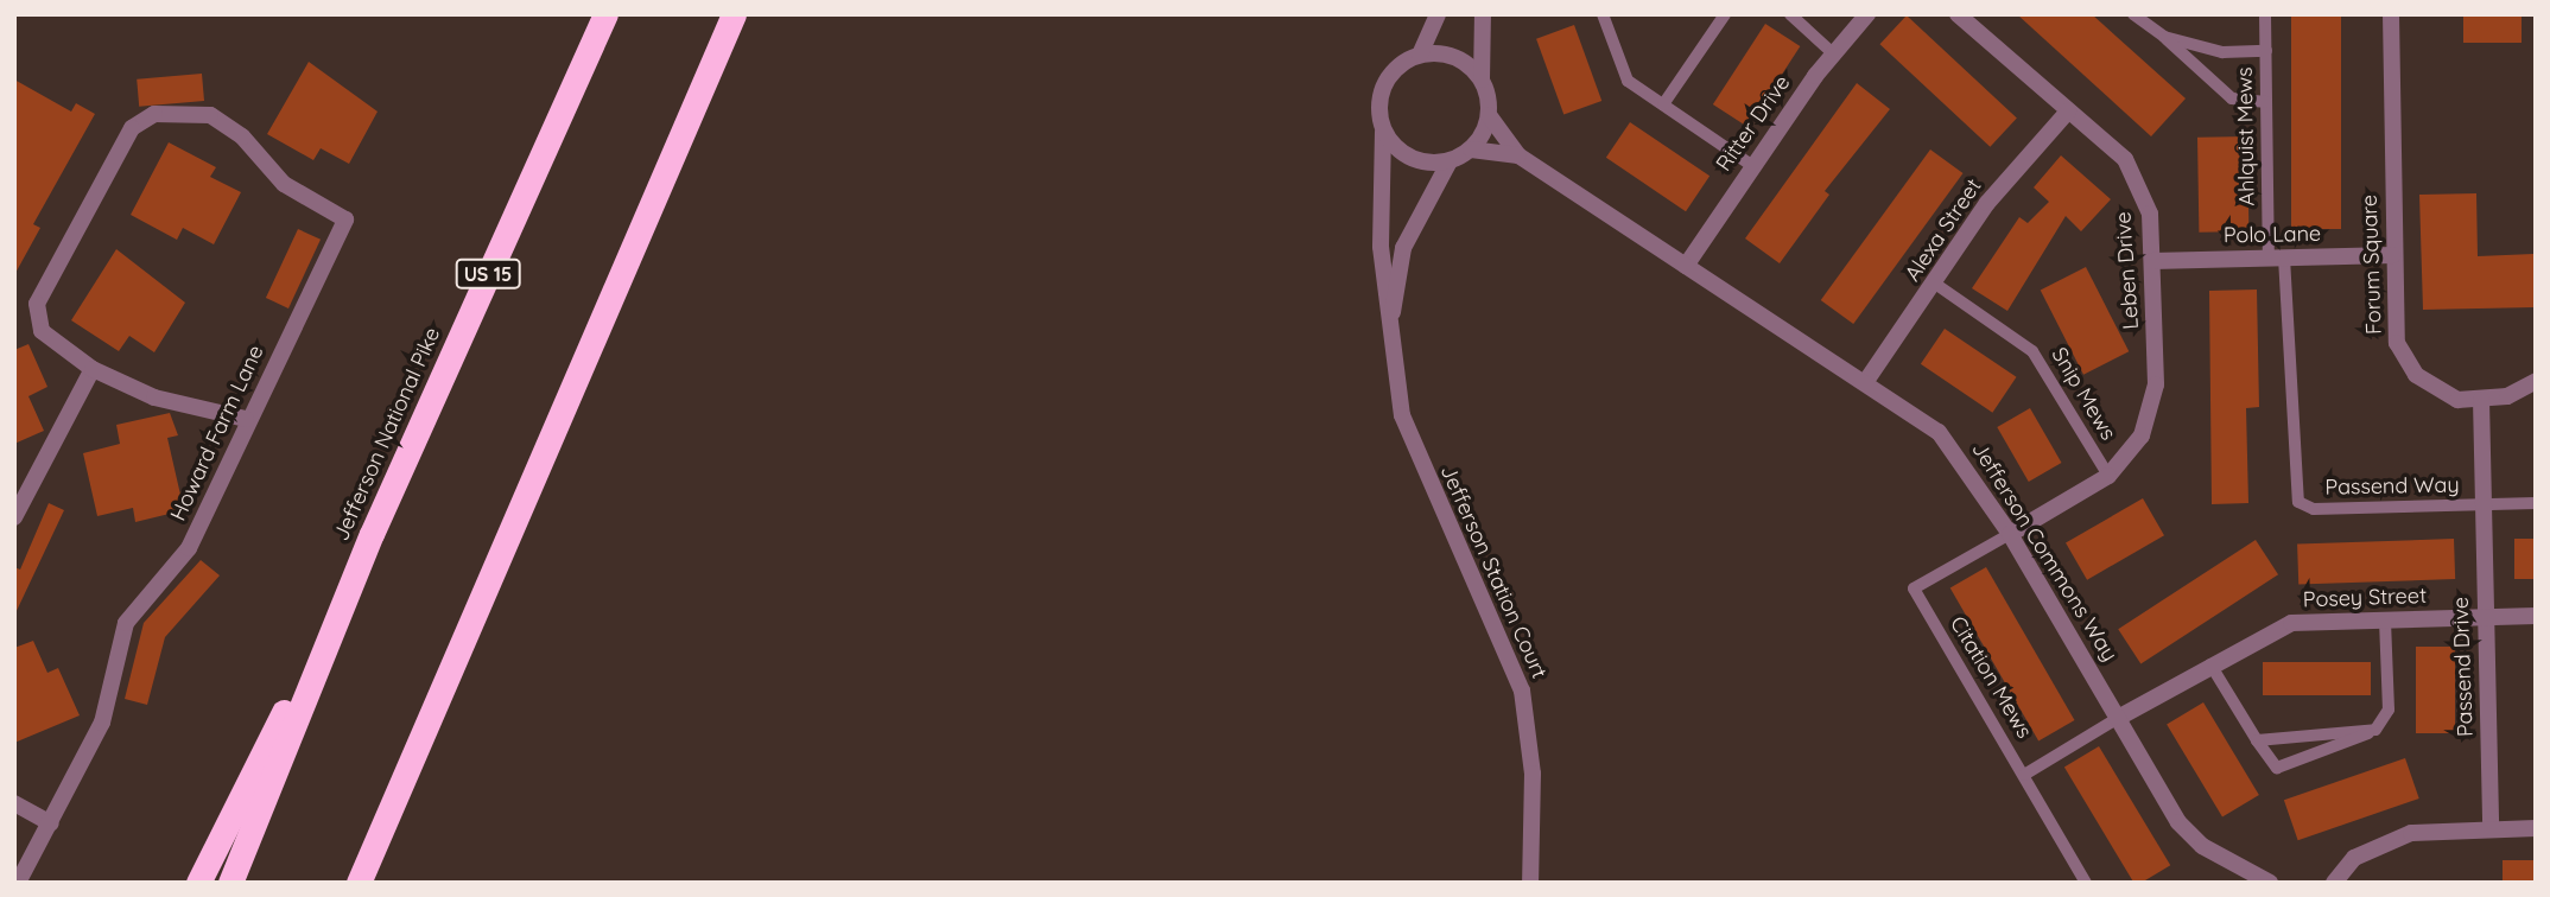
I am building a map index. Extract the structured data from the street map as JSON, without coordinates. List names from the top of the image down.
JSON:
{
  "streets": {
    "highway": ["US 15", "Jefferson National Pike"],
    "street": [
      "Ritter Drive",
      "Alexa Street",
      "Polo Lane",
      "Forum Square",
      "Leben Drive",
      "Howard Farm Lane",
      "Jefferson Commons Way",
      "Jefferson Station Court",
      "Posey Street",
      "Passend Drive"
    ],
    "lane": [
      "Ahlquist Mews",
      "Snip Mews",
      "Passend Way",
      "Citation Mews"
    ]
  },
  "crossings": [
    ["Ritter Drive", "Jefferson Commons Way"],
    ["Ahlquist Mews", "Polo Lane"],
    ["Ahlquist Mews", "Passend Way"],
    ["Alexa Street", "Leben Drive"],
    ["Alexa Street", "Snip Mews"],
    ["Alexa Street", "Jefferson Commons Way"],
    ["Polo Lane", "Forum Square"],
    ["Polo Lane", "Leben Drive"],
    ["Polo Lane", "Passend Way"],
    ["Forum Square", "Passend Drive"],
    ["Leben Drive", "Snip Mews"],
    ["Leben Drive", "Jefferson Commons Way"],
    ["Leben Drive", "Citation Mews"],
    ["Passend Way", "Passend Drive"],
    ["Jefferson Commons Way", "Jefferson Station Court"],
    ["Jefferson Commons Way", "Posey Street"],
    ["Jefferson Commons Way", "Citation Mews"],
    ["Posey Street", "Passend Drive"]
  ]
}
